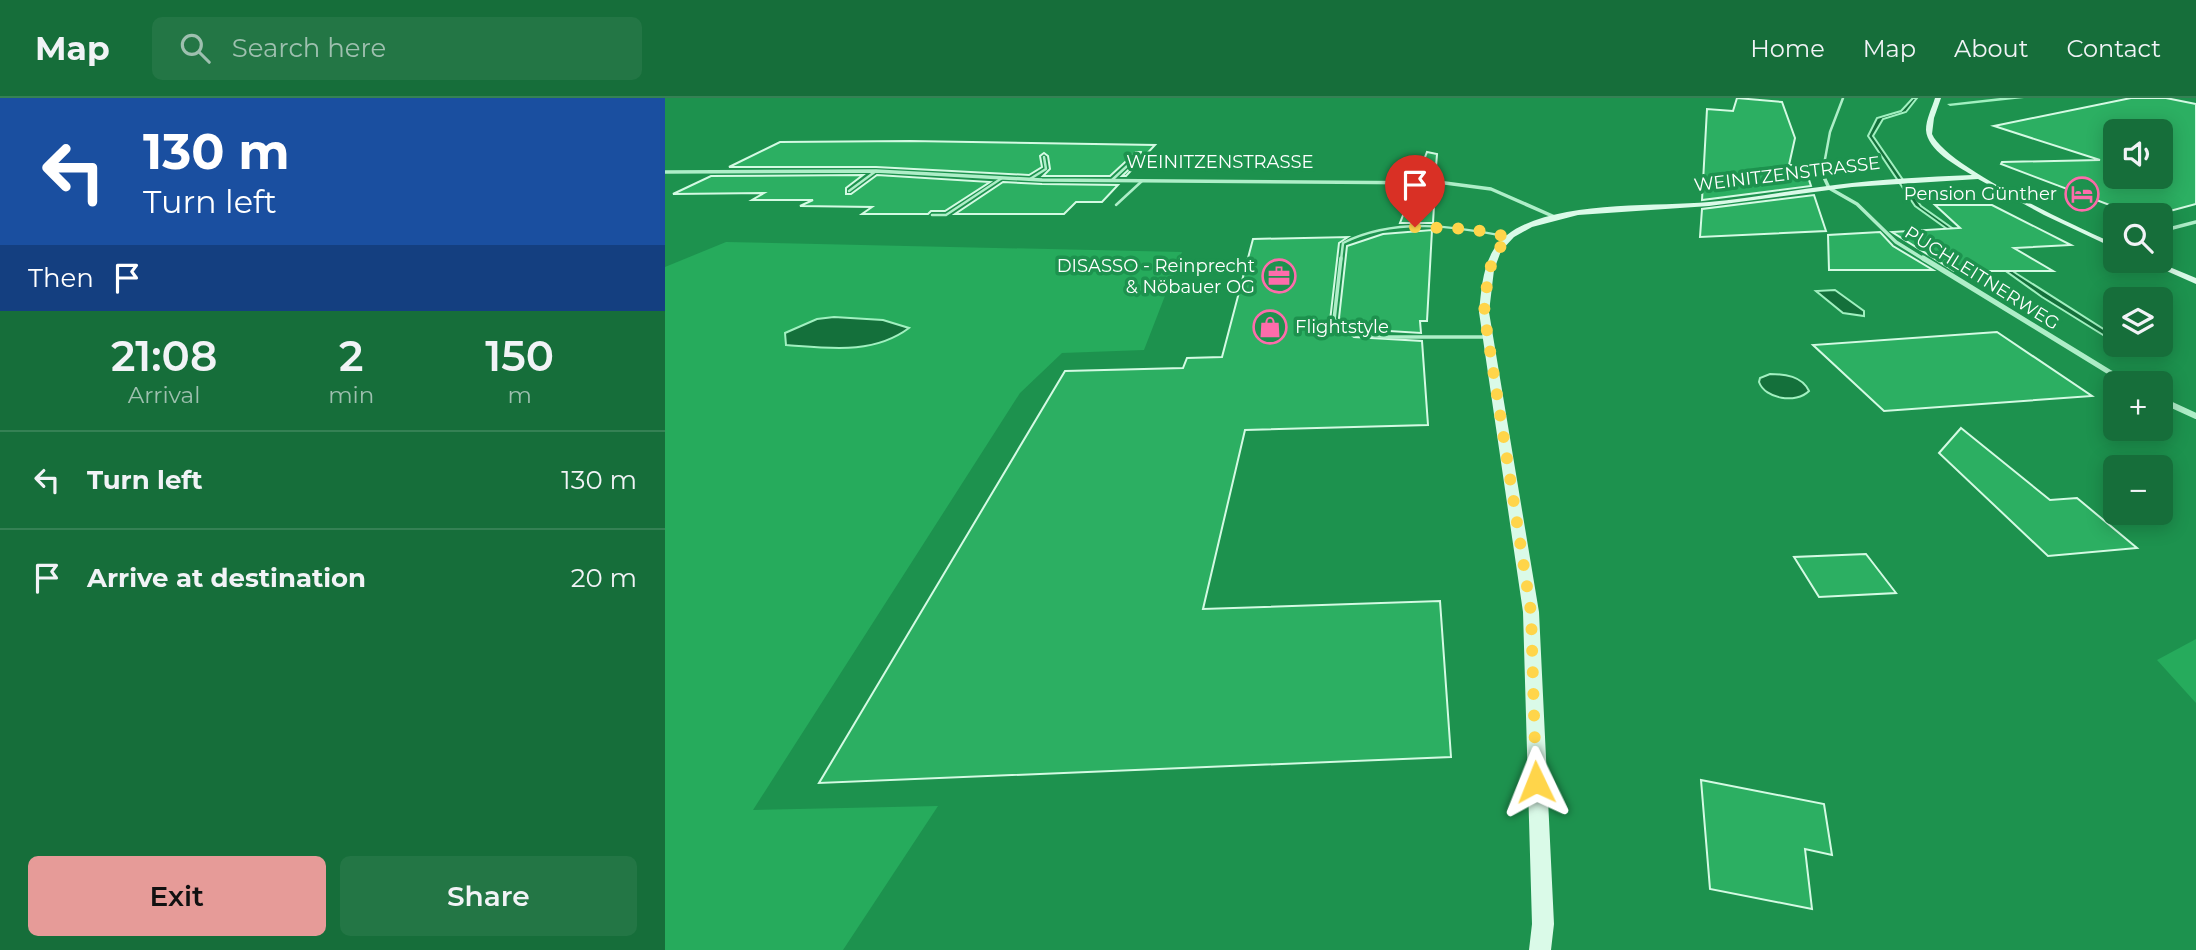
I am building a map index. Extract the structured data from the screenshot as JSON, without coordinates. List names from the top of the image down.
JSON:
{
  "streets": {
    "main road": ["WEINITZENSTRASSE"],
    "street": ["PUCHLEITNERWEG"]
  },
  "crossings": [
    ["WEINITZENSTRASSE", "PUCHLEITNERWEG"]
  ],
  "places": {
    "hotel": ["Pension Günther"],
    "office": ["DISASSO - Reinprecht & Nöbauer OG"],
    "shop": ["Flightstyle"]
  },
  "page": {
    "header": "Map",
    "search": "Search here",
    "nav": [
      "Home",
      "Map",
      "About",
      "Contact"
    ],
    "turn": ["130 m", "Turn left"],
    "map_buttons": ["+", "−"],
    "then": "Then",
    "eta": [
      "21:08",
      "Arrival",
      "2",
      "min",
      "150",
      "m"
    ],
    "list": [
      {
        "name": "Turn left",
        "value": "130 m"
      },
      {
        "name": "Arrive at destination",
        "value": "20 m"
      }
    ],
    "buttons": ["Exit", "Share"]
  }
}
